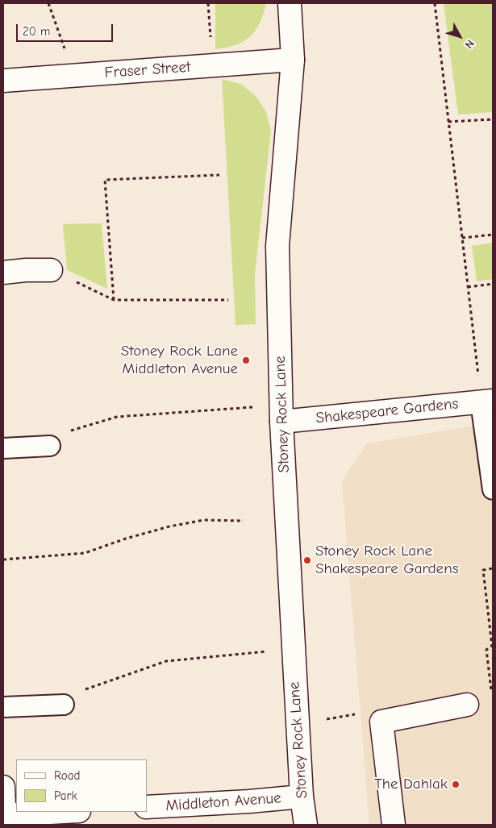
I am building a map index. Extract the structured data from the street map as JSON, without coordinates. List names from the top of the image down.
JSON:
{
  "streets": {
    "street": [
      "Fraser Street",
      "Shakespeare Gardens",
      "Stoney Rock Lane",
      "Middleton Avenue"
    ]
  },
  "crossings": [
    ["Fraser Street", "Stoney Rock Lane"],
    ["Shakespeare Gardens", "Stoney Rock Lane"],
    ["Stoney Rock Lane", "Middleton Avenue"]
  ],
  "places": ["Stoney Rock Lane Middleton Avenue", "Stoney Rock Lane Shakespeare Gardens", "The Dahlak"],
  "legend": ["Road", "Park"],
  "scale_bar": "20 m",
  "north": "bottom right"
}
